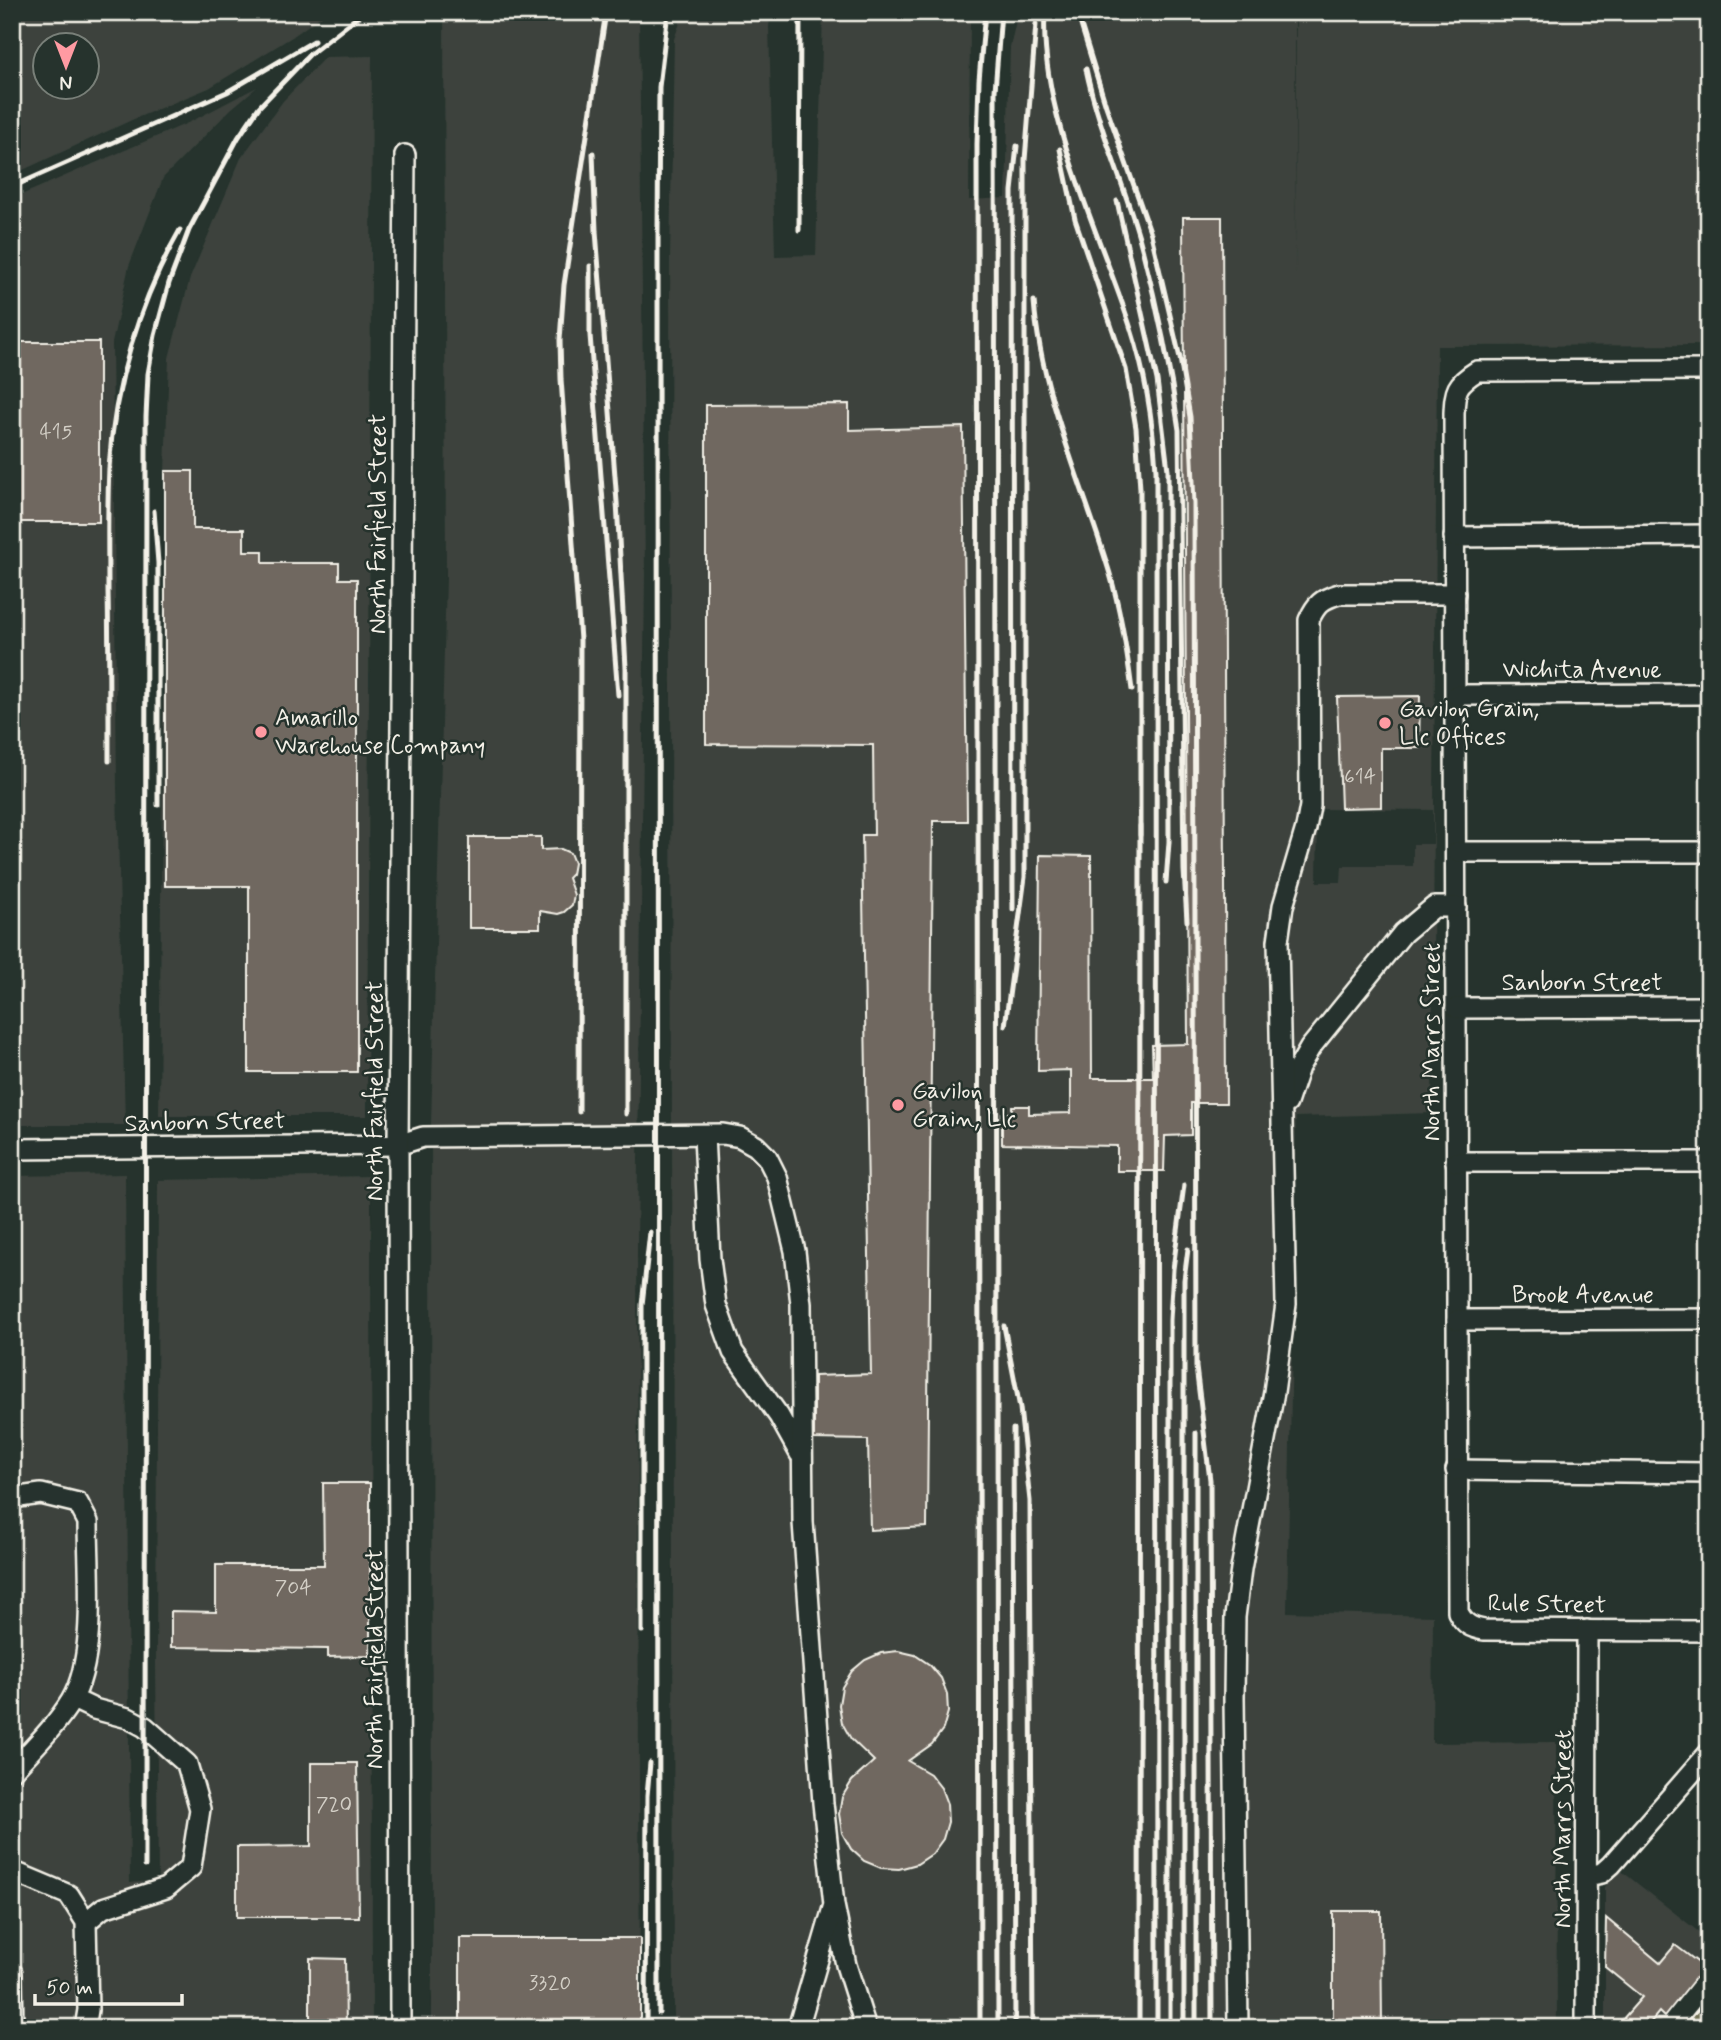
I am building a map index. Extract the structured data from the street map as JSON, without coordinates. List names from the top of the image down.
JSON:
{
  "streets": {
    "street": [
      "North Fairfield Street",
      "Wichita Avenue",
      "Sanborn Street",
      "North Marrs Street",
      "Brook Avenue",
      "Rule Street"
    ]
  },
  "crossings": [
    ["North Fairfield Street", "Sanborn Street"],
    ["Wichita Avenue", "North Marrs Street"],
    ["Sanborn Street", "North Marrs Street"],
    ["North Marrs Street", "Brook Avenue"],
    ["North Marrs Street", "Rule Street"]
  ],
  "places": ["Gavilon Grain, Llc Offices", "Amarillo Warehouse Company", "Gavilon Grain, Llc"],
  "house_numbers": [
    "415",
    "614",
    "704",
    "720",
    "3320"
  ],
  "scale_bar": "50 m",
  "north": "bottom"
}
